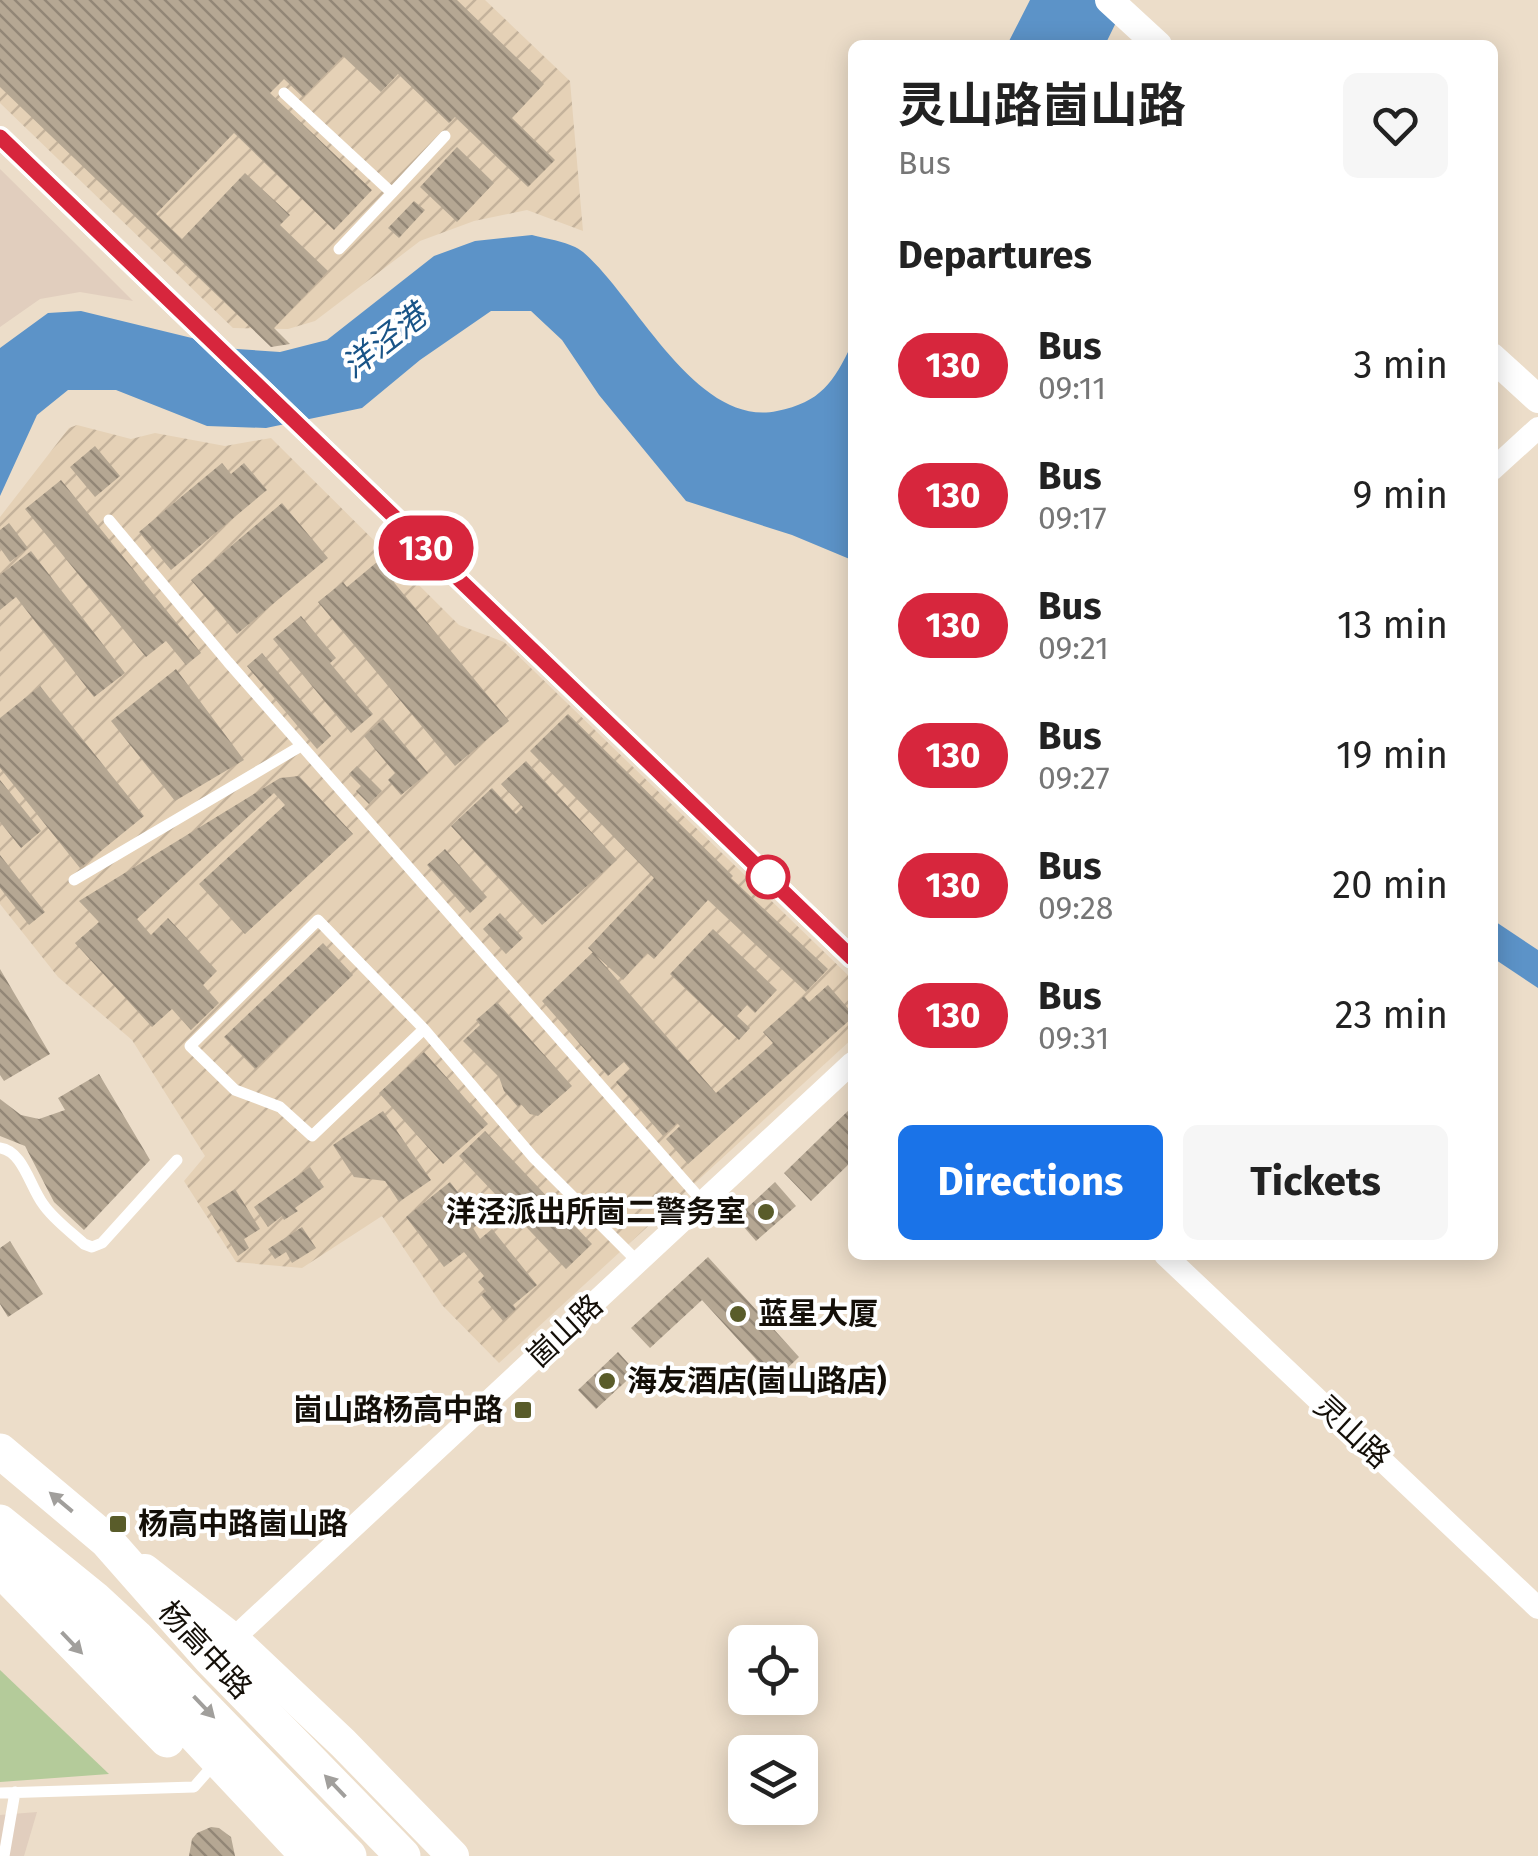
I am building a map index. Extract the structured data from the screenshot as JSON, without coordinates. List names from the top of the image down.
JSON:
{
  "streets": {
    "highway": ["杨高中路"],
    "street": ["崮山路", "灵山路"]
  },
  "water": ["洋泾港"],
  "places": {
    "other": ["洋泾派出所崮二警务室", "蓝星大厦", "海友酒店(崮山路店)"],
    "transit": ["崮山路杨高中路", "杨高中路崮山路"]
  },
  "lines": ["bus line 130"],
  "page": {
    "on_map": "130",
    "heading": [
      ["灵山路崮山路", "Bus"],
      "Departures"
    ],
    "list": [
      {
        "mark": "130",
        "name": "Bus",
        "note": "09:11",
        "value": "3 min"
      },
      {
        "mark": "130",
        "name": "Bus",
        "note": "09:17",
        "value": "9 min"
      },
      {
        "mark": "130",
        "name": "Bus",
        "note": "09:21",
        "value": "13 min"
      },
      {
        "mark": "130",
        "name": "Bus",
        "note": "09:27",
        "value": "19 min"
      },
      {
        "mark": "130",
        "name": "Bus",
        "note": "09:28",
        "value": "20 min"
      },
      {
        "mark": "130",
        "name": "Bus",
        "note": "09:31",
        "value": "23 min"
      }
    ],
    "buttons": ["Directions", "Tickets"]
  }
}
